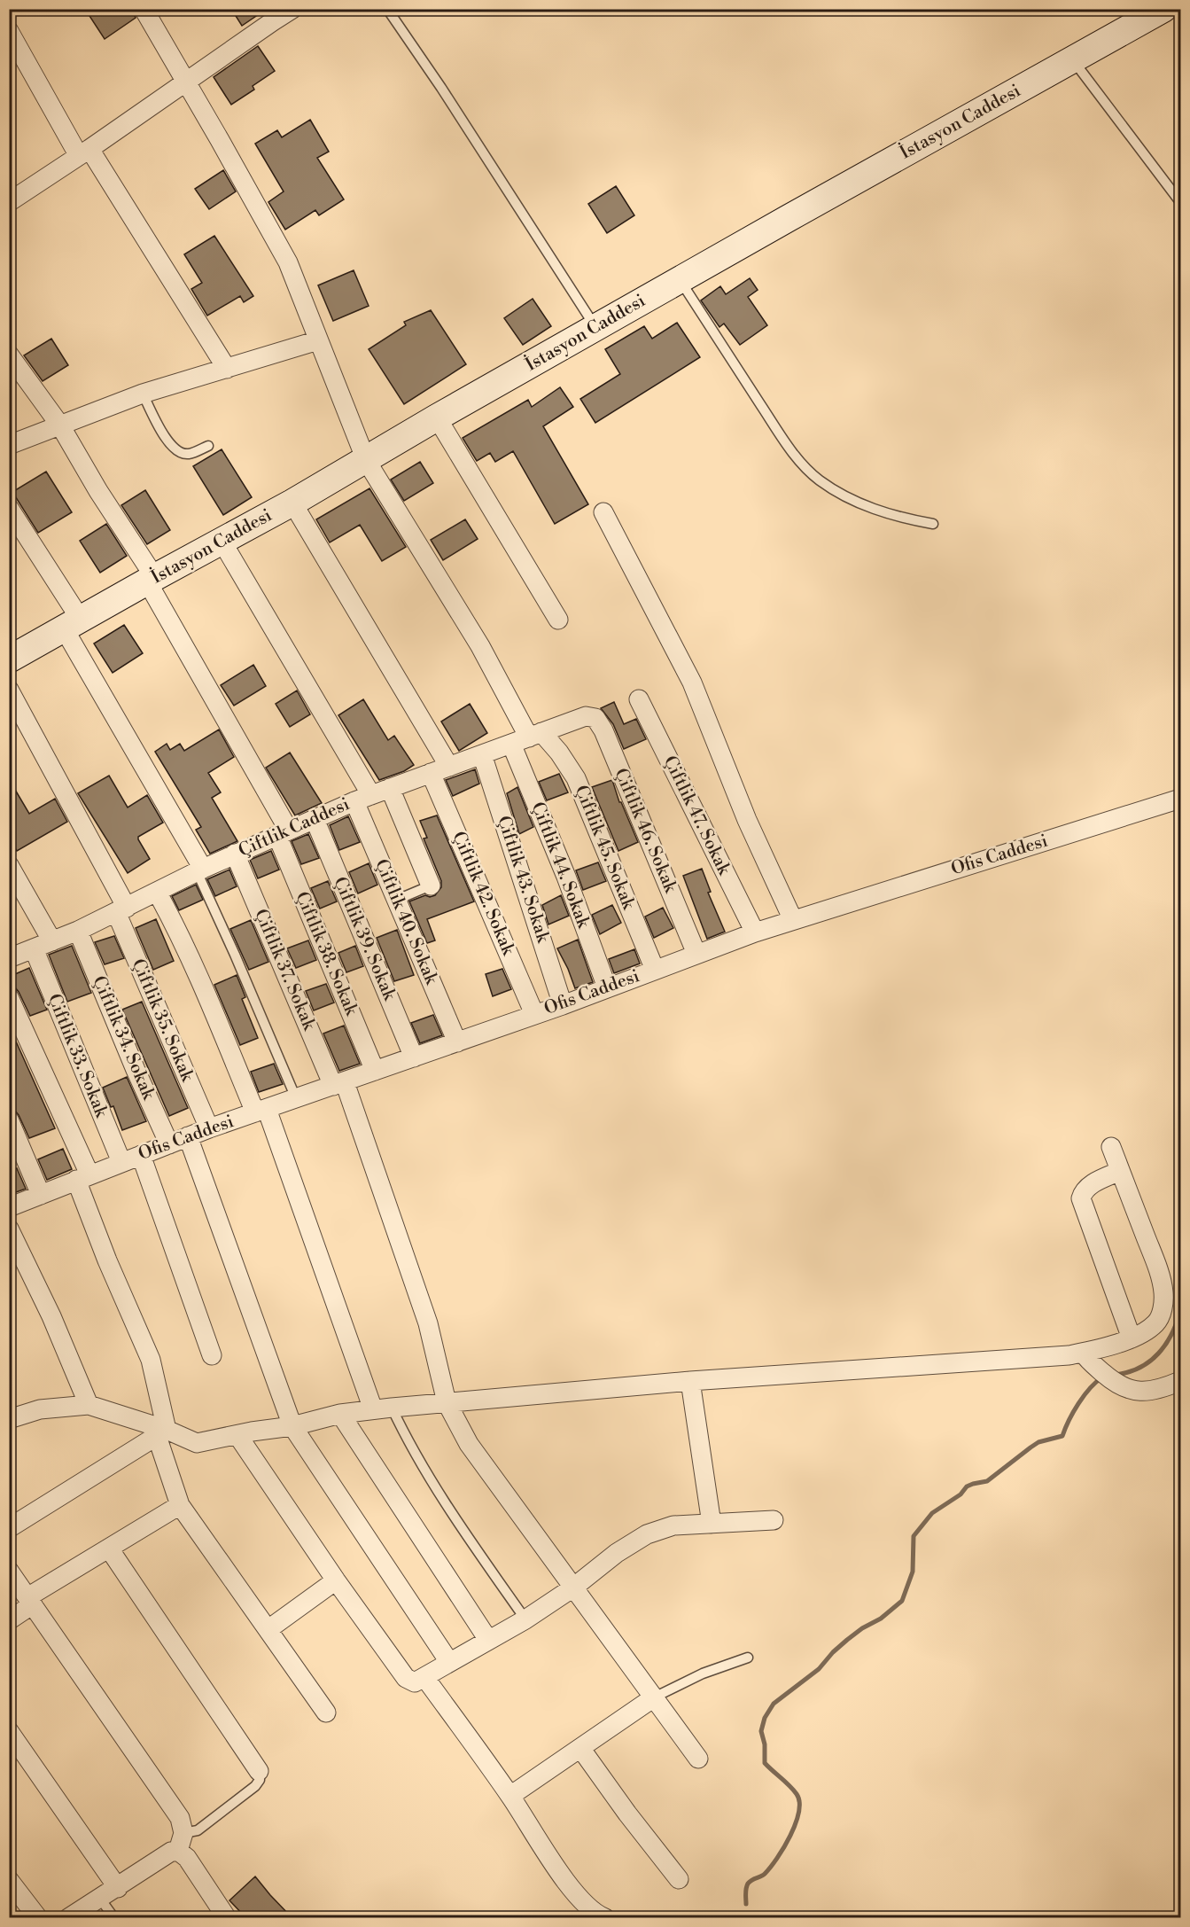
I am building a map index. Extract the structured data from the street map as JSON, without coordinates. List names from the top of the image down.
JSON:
{
  "streets": {
    "main road": ["İstasyon Caddesi"],
    "street": [
      "Çiftlik 47. Sokak",
      "Çiftlik Caddesi",
      "Çiftlik 46. Sokak",
      "Çiftlik 45. Sokak",
      "Ofis Caddesi",
      "Çiftlik 44. Sokak",
      "Çiftlik 43. Sokak",
      "Çiftlik 42. Sokak",
      "Çiftlik 40. Sokak",
      "Çiftlik 39. Sokak",
      "Çiftlik 38. Sokak",
      "Çiftlik 37. Sokak",
      "Çiftlik 35. Sokak",
      "Çiftlik 34. Sokak",
      "Çiftlik 33. Sokak"
    ]
  },
  "crossings": [
    ["İstasyon Caddesi", "Çiftlik 40. Sokak"],
    ["İstasyon Caddesi", "Çiftlik 38. Sokak"],
    ["Çiftlik 47. Sokak", "Ofis Caddesi"],
    ["Çiftlik Caddesi", "Çiftlik 46. Sokak"],
    ["Çiftlik Caddesi", "Çiftlik 45. Sokak"],
    ["Çiftlik Caddesi", "Çiftlik 44. Sokak"],
    ["Çiftlik Caddesi", "Çiftlik 43. Sokak"],
    ["Çiftlik Caddesi", "Çiftlik 42. Sokak"],
    ["Çiftlik Caddesi", "Çiftlik 40. Sokak"],
    ["Çiftlik Caddesi", "Çiftlik 39. Sokak"],
    ["Çiftlik Caddesi", "Çiftlik 38. Sokak"],
    ["Çiftlik Caddesi", "Çiftlik 37. Sokak"],
    ["Çiftlik Caddesi", "Çiftlik 35. Sokak"],
    ["Çiftlik Caddesi", "Çiftlik 34. Sokak"],
    ["Çiftlik Caddesi", "Çiftlik 33. Sokak"],
    ["Çiftlik 46. Sokak", "Ofis Caddesi"],
    ["Çiftlik 45. Sokak", "Ofis Caddesi"],
    ["Çiftlik 45. Sokak", "Çiftlik 44. Sokak"],
    ["Ofis Caddesi", "Çiftlik 44. Sokak"],
    ["Ofis Caddesi", "Çiftlik 43. Sokak"],
    ["Ofis Caddesi", "Çiftlik 42. Sokak"],
    ["Ofis Caddesi", "Çiftlik 40. Sokak"],
    ["Ofis Caddesi", "Çiftlik 39. Sokak"],
    ["Ofis Caddesi", "Çiftlik 38. Sokak"],
    ["Ofis Caddesi", "Çiftlik 37. Sokak"],
    ["Ofis Caddesi", "Çiftlik 35. Sokak"],
    ["Ofis Caddesi", "Çiftlik 34. Sokak"],
    ["Ofis Caddesi", "Çiftlik 33. Sokak"]
  ]
}
